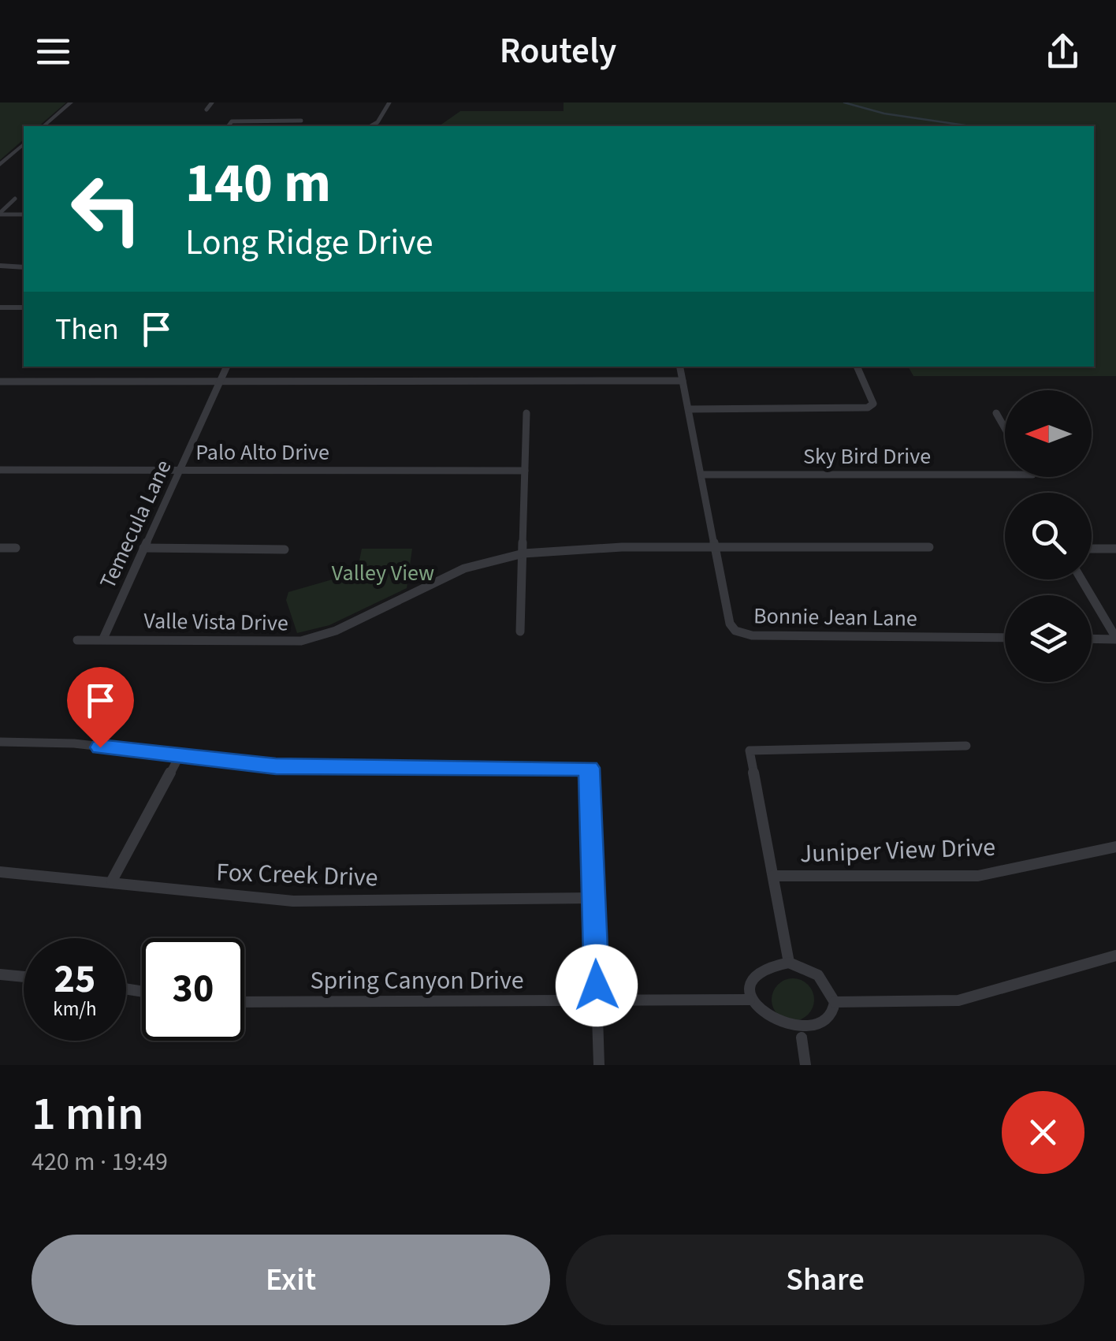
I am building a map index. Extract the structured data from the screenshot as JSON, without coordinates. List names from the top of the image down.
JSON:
{
  "streets": {
    "street": [
      "Palo Alto Drive",
      "Sky Bird Drive",
      "Temecula Lane",
      "Bonnie Jean Lane",
      "Valle Vista Drive",
      "Juniper View Drive",
      "Fox Creek Drive",
      "Spring Canyon Drive"
    ]
  },
  "crossings": [
    ["Palo Alto Drive", "Temecula Lane"],
    ["Sky Bird Drive", "Bonnie Jean Lane"],
    ["Temecula Lane", "Valle Vista Drive"],
    ["Bonnie Jean Lane", "Valle Vista Drive"]
  ],
  "parks": ["Valley View"],
  "north": "left",
  "page": {
    "header": "Routely",
    "turn": ["140 m", "Long Ridge Drive"],
    "then": "Then",
    "speed": "25 km/h",
    "limit": "30",
    "heading": ["1 min", "420 m · 19:49"],
    "buttons": ["Exit", "Share"]
  }
}
